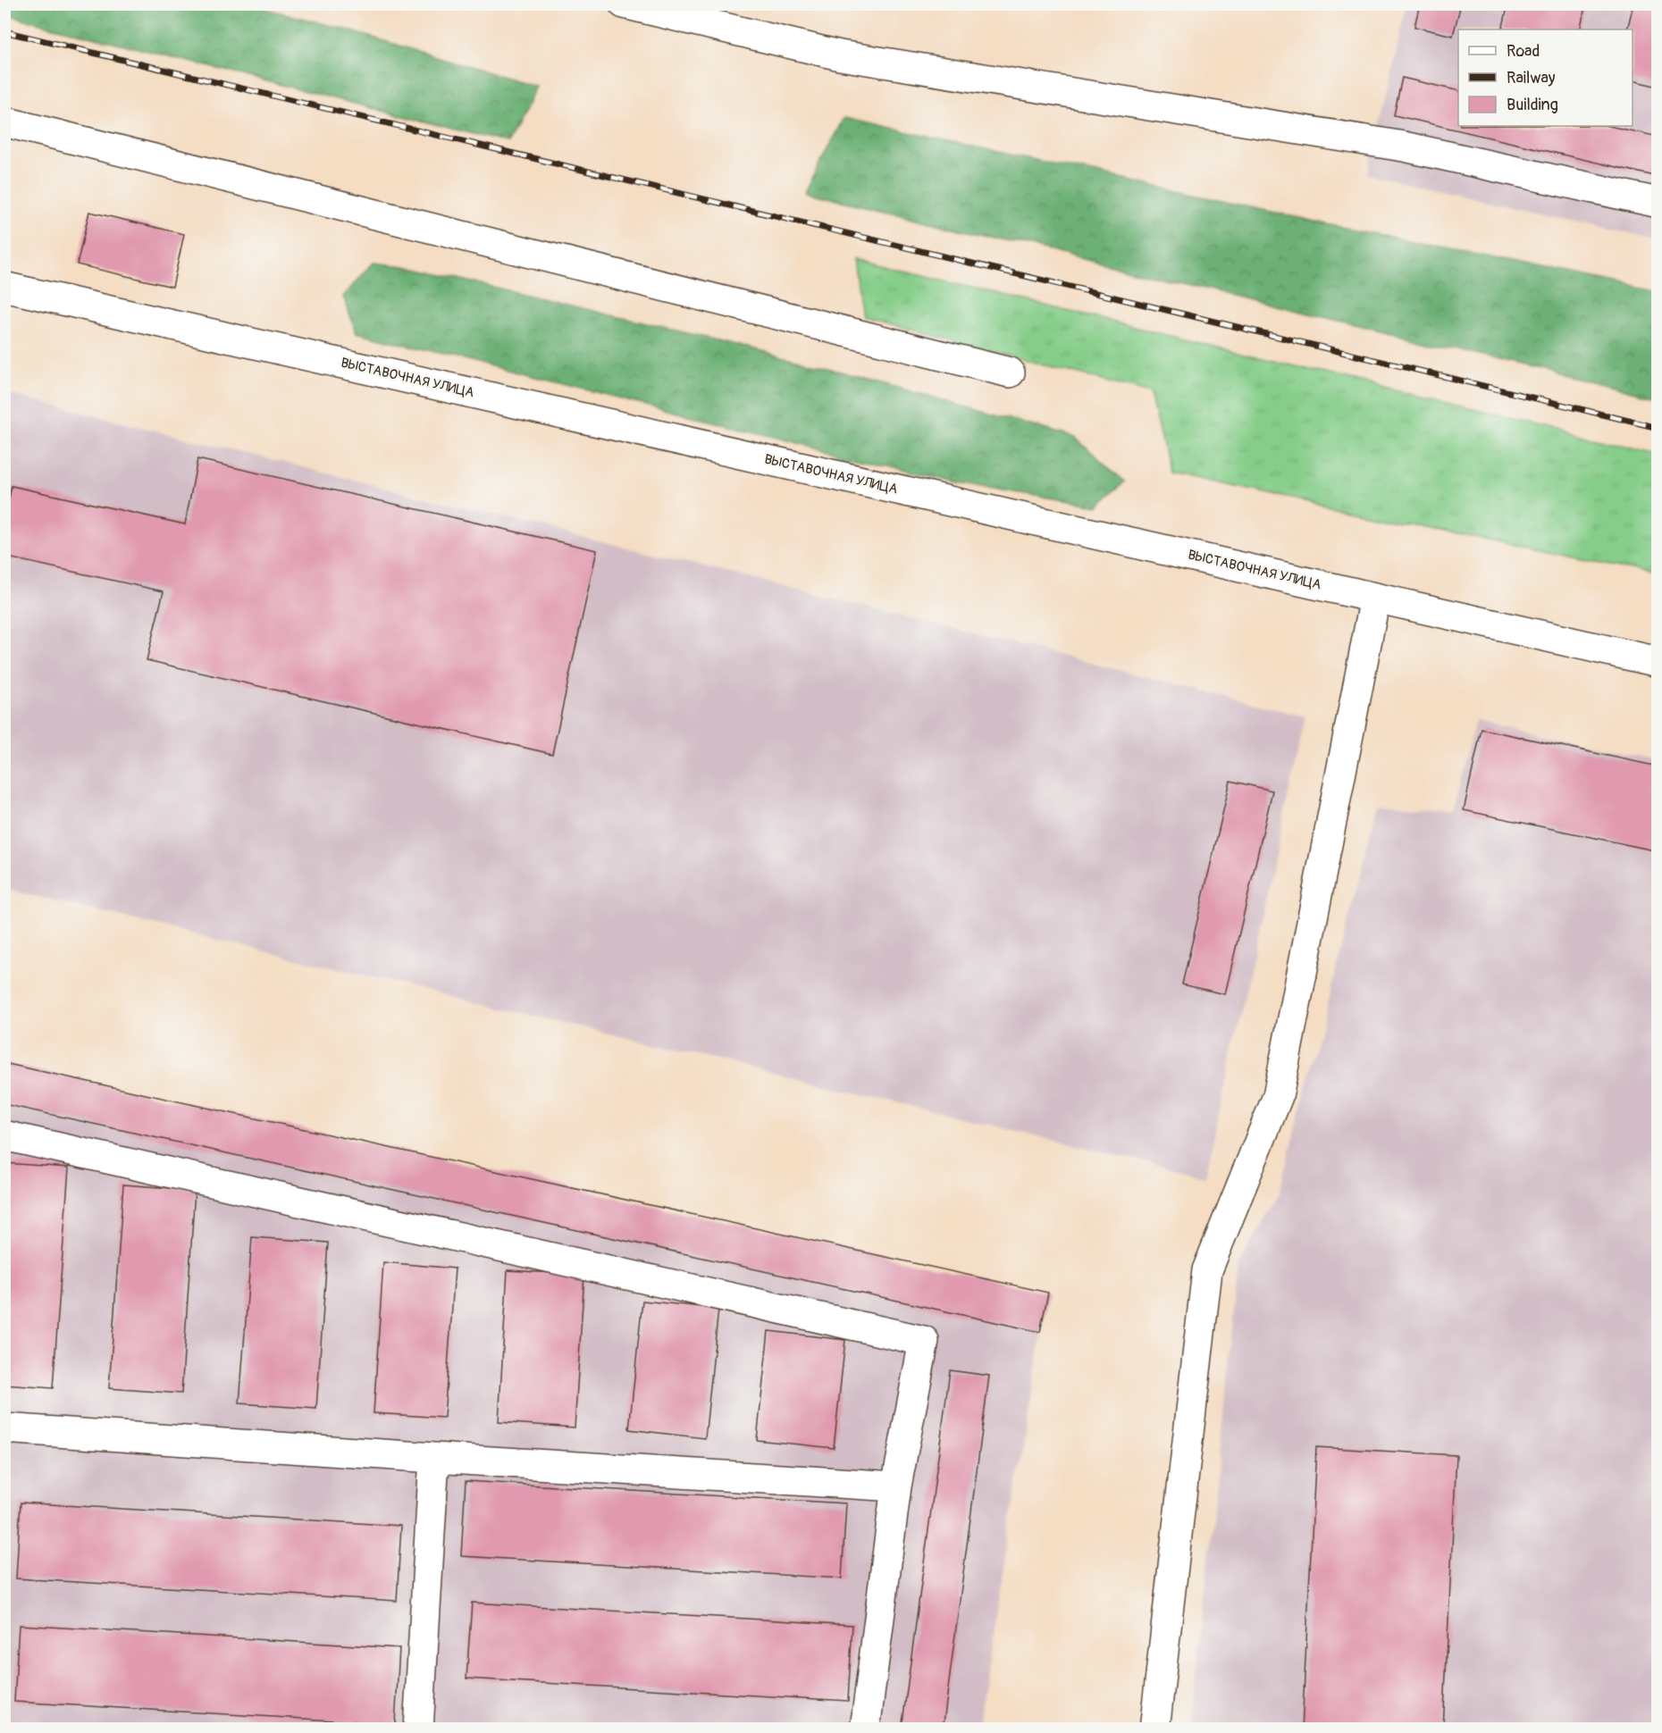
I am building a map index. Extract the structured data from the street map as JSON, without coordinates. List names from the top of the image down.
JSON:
{
  "streets": {
    "street": ["ВЫСТАВОЧНАЯ УЛИЦА"]
  },
  "legend": ["Road", "Railway", "Building"]
}
